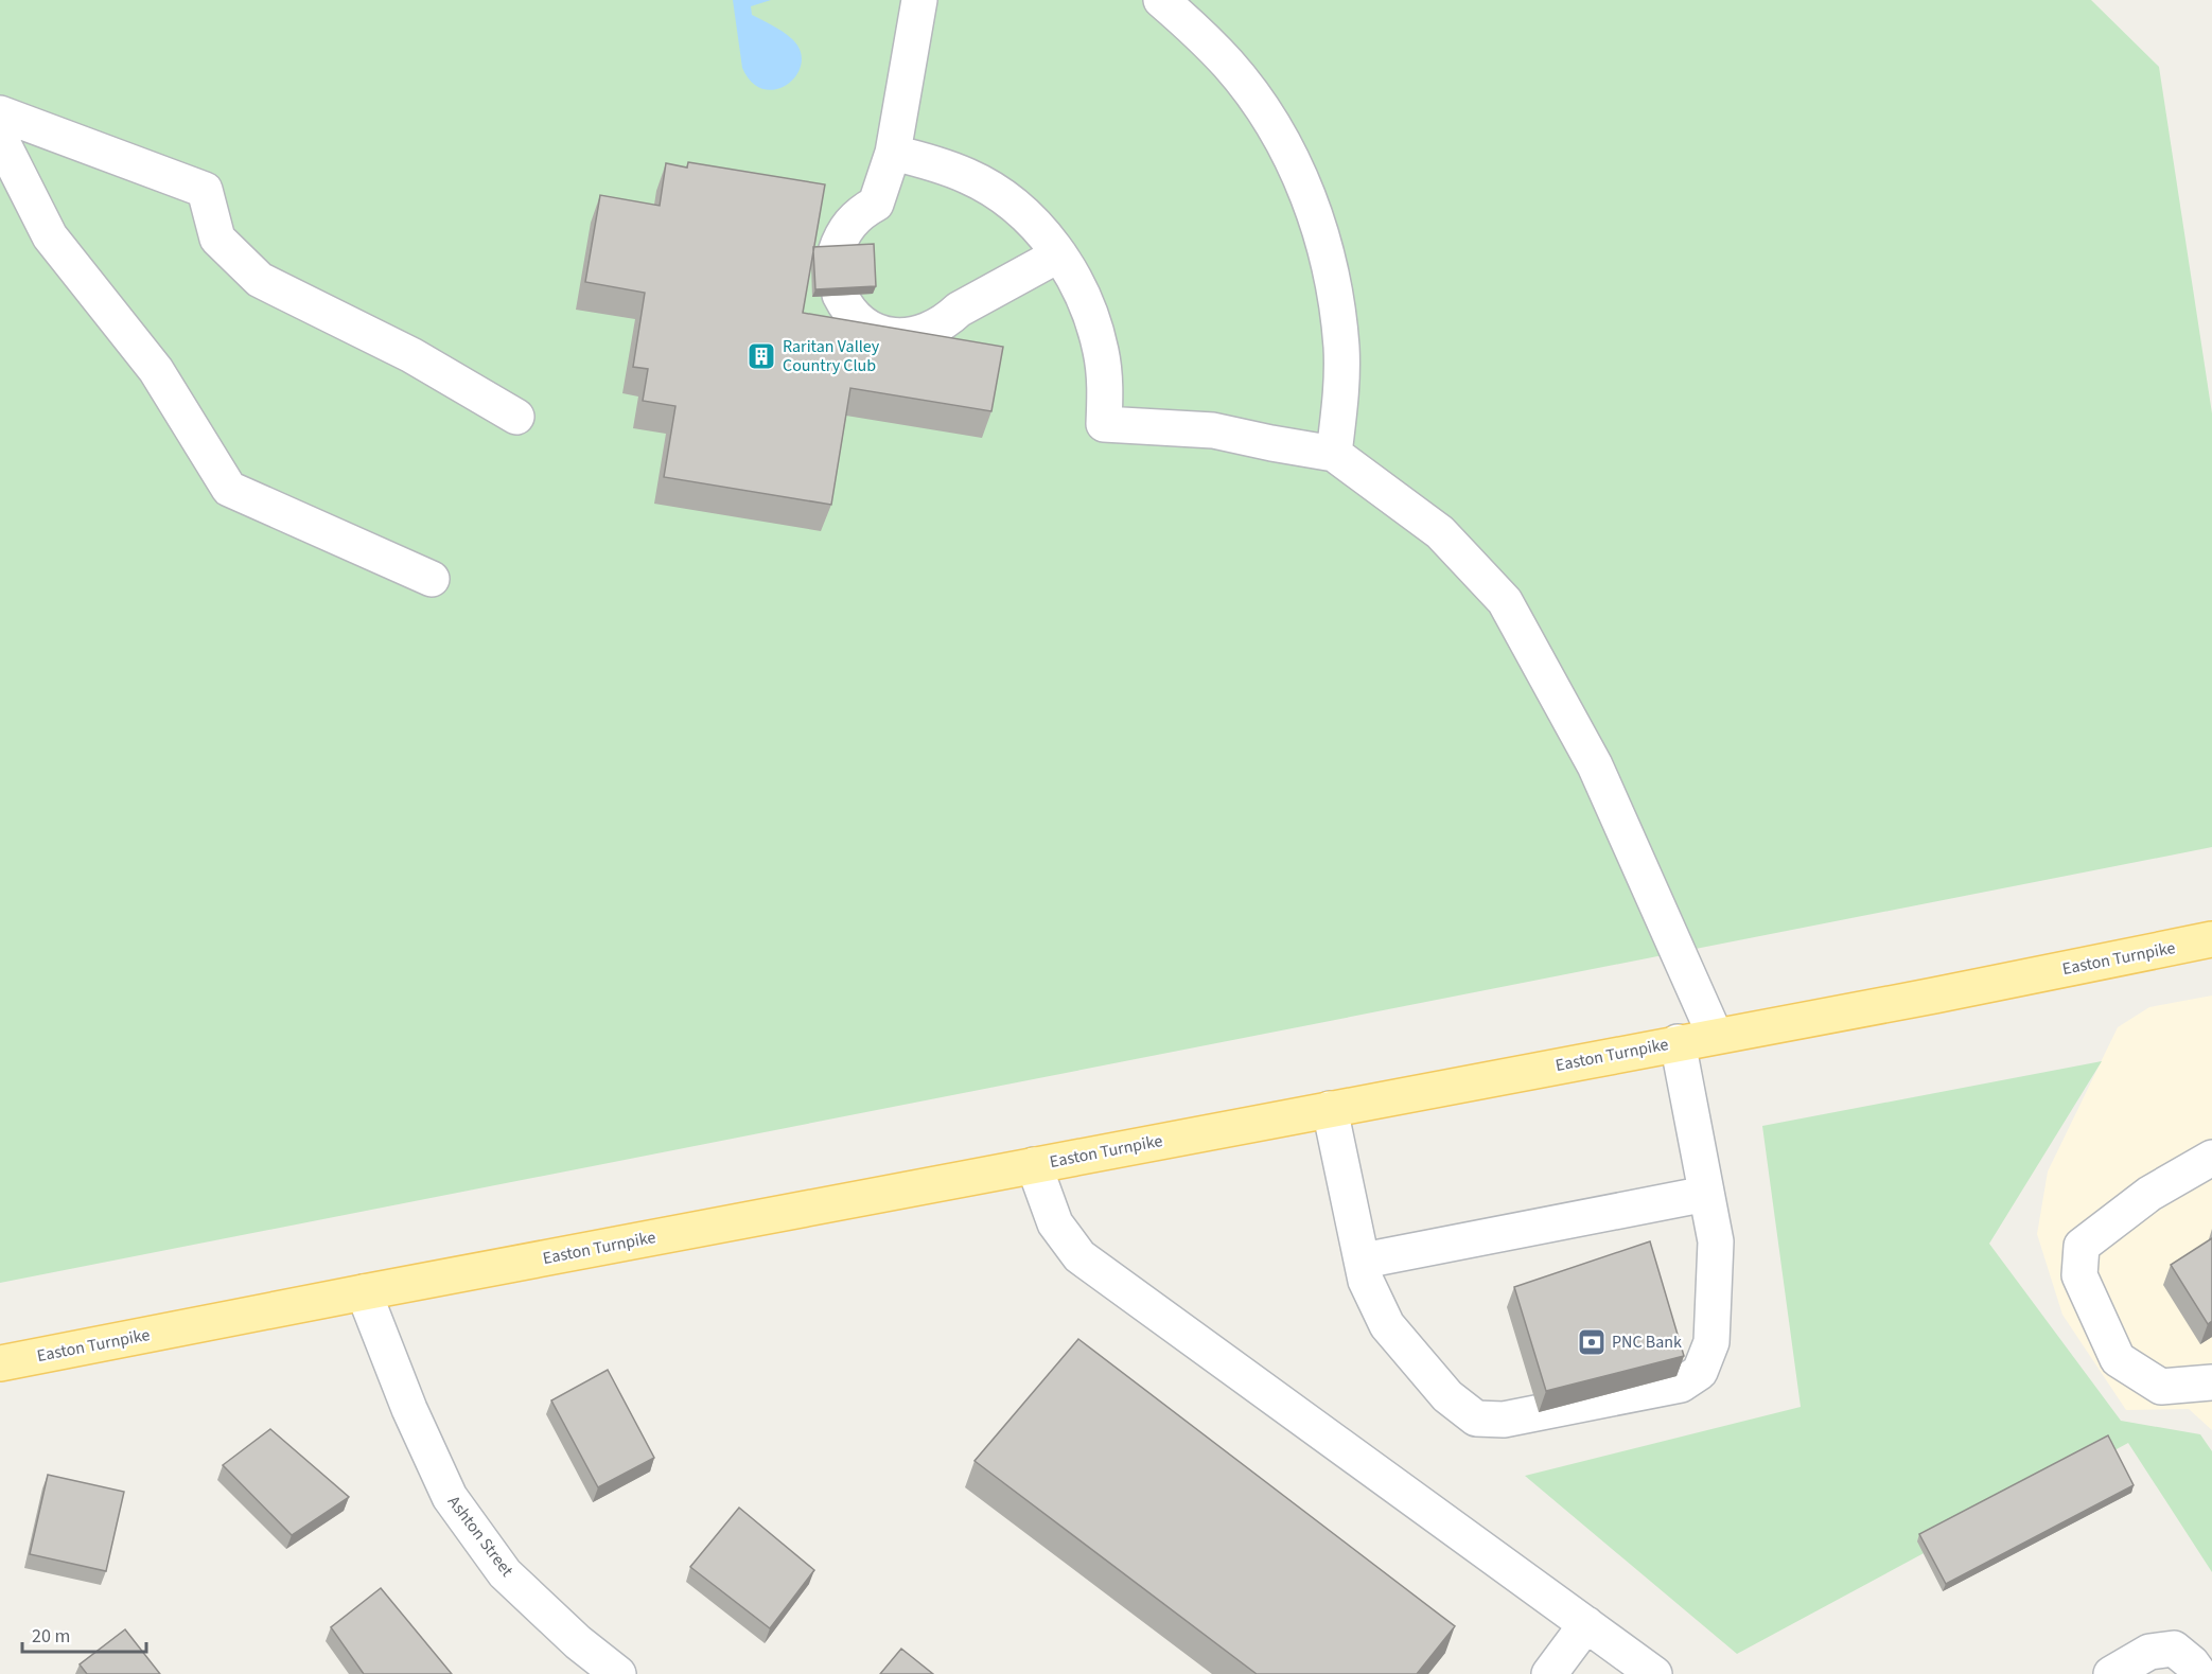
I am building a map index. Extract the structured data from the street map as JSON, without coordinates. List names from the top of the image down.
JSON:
{
  "streets": {
    "main road": ["Easton Turnpike"],
    "street": ["Ashton Street"]
  },
  "crossings": [
    ["Easton Turnpike", "Ashton Street"]
  ],
  "places": {
    "building": ["Raritan Valley Country Club"],
    "bank": ["PNC Bank"]
  },
  "scale_bar": "20 m"
}
